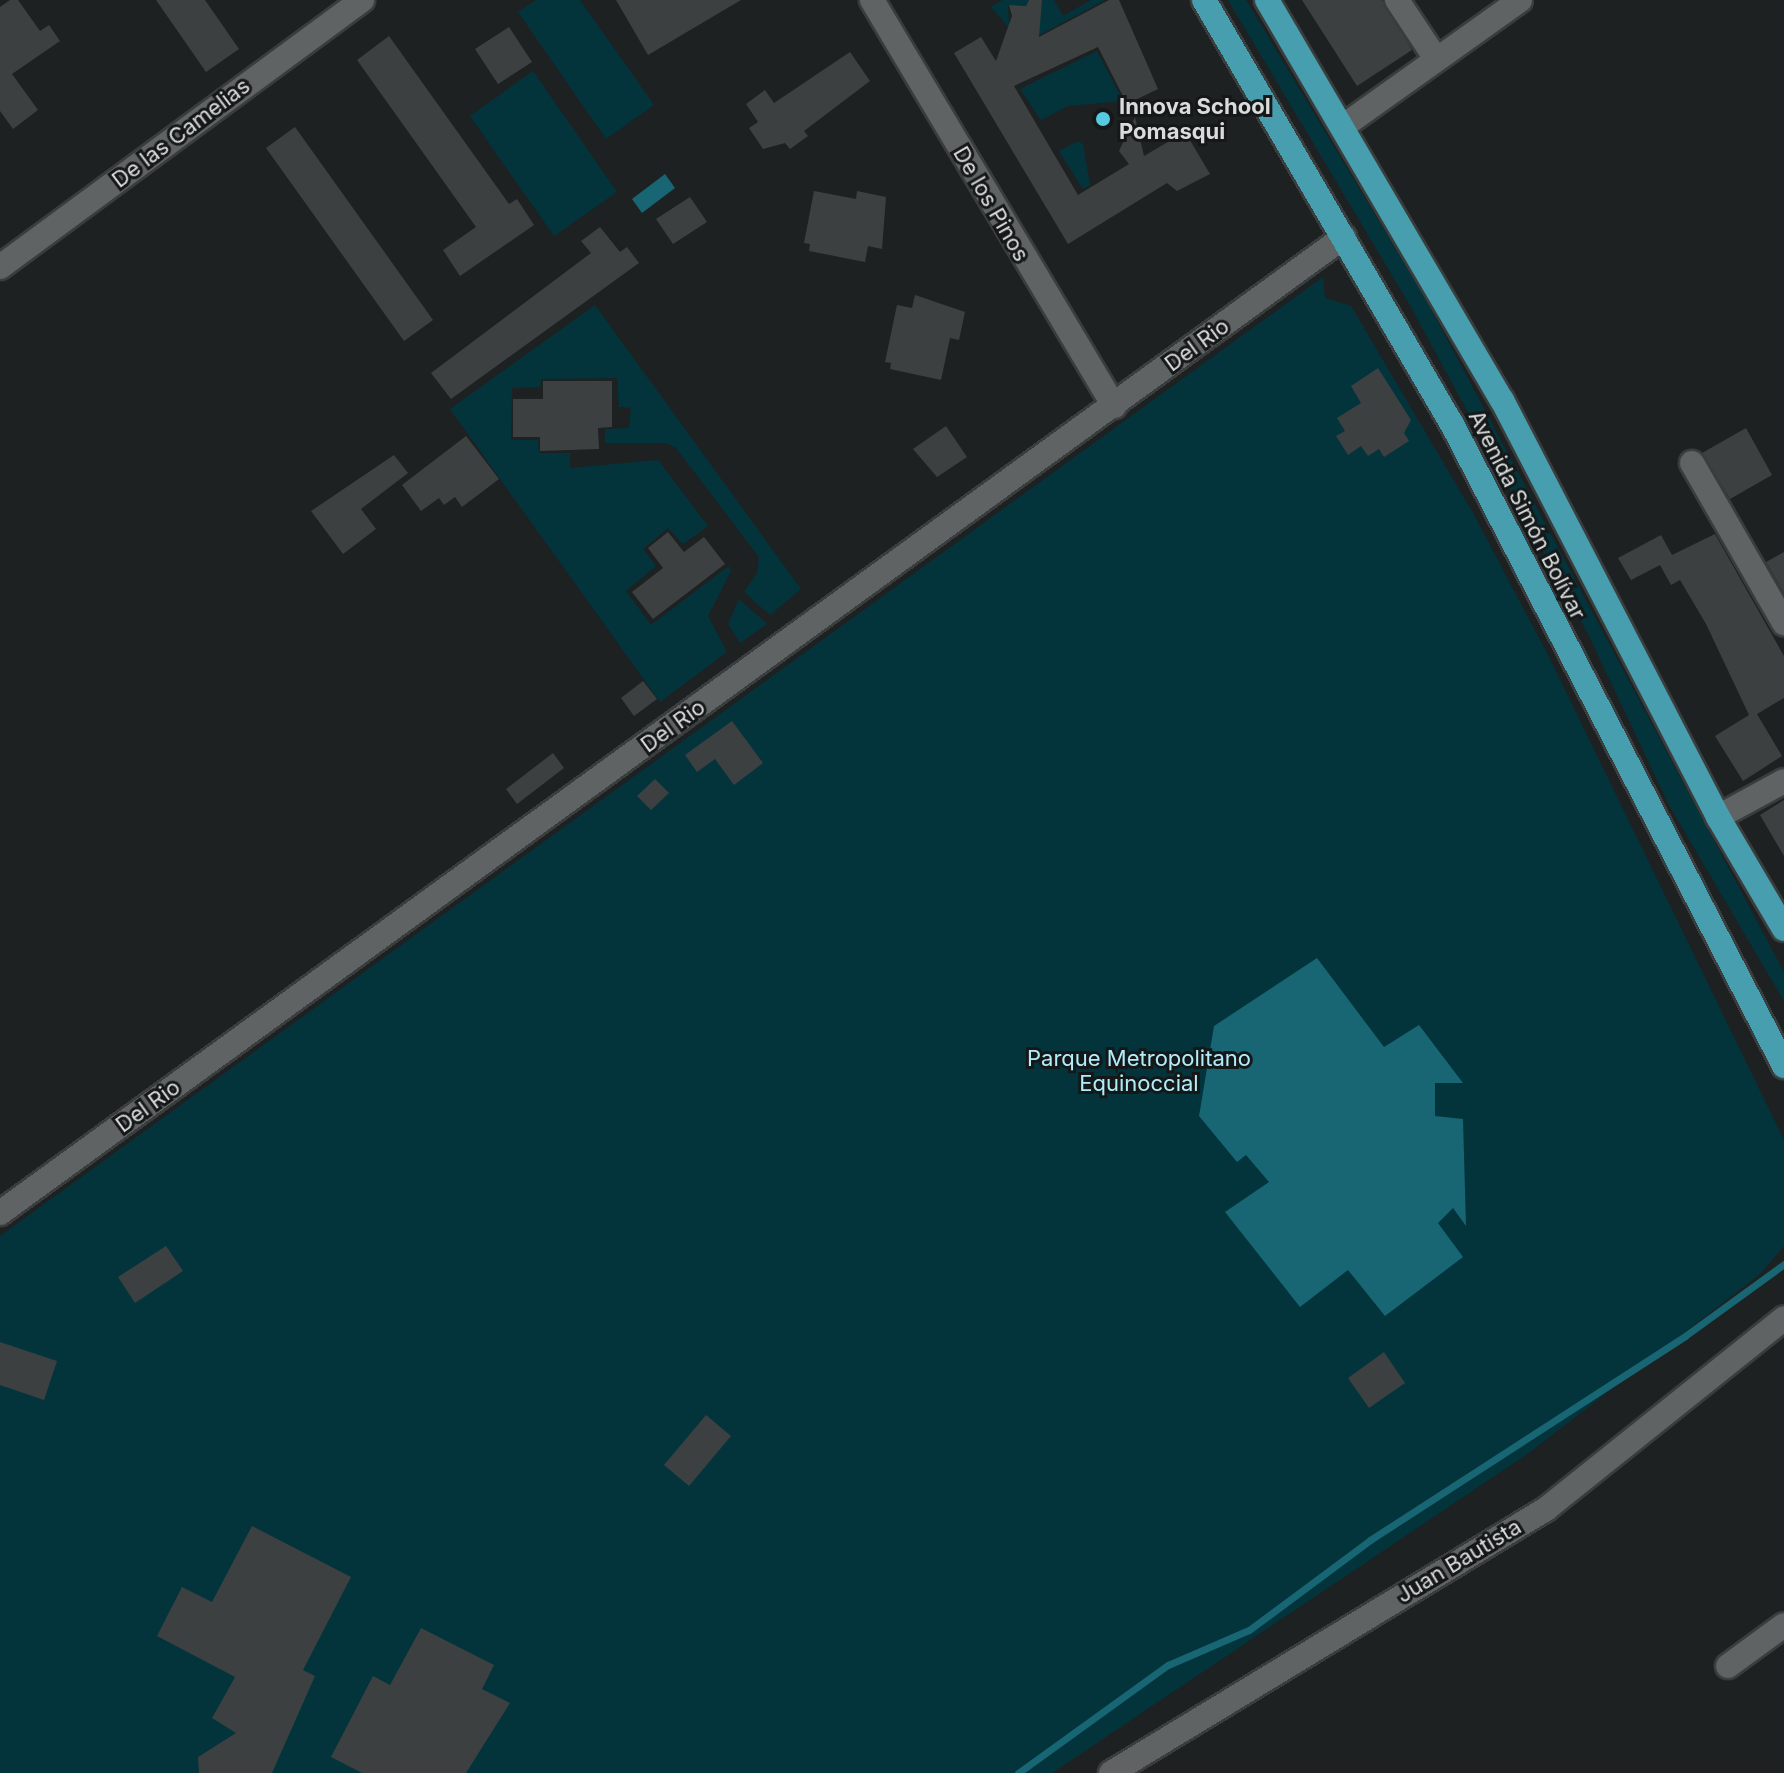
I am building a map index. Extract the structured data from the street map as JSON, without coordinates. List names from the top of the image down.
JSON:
{
  "streets": {
    "highway": ["Avenida Simón Bolívar"],
    "street": [
      "De las Camelias",
      "De los Pinos",
      "Del Rio",
      "Juan Bautista"
    ]
  },
  "crossings": [
    ["De los Pinos", "Del Rio"],
    ["Del Rio", "Avenida Simón Bolívar"]
  ],
  "parks": ["Parque Metropolitano Equinoccial"],
  "places": ["Innova School Pomasqui"]
}
